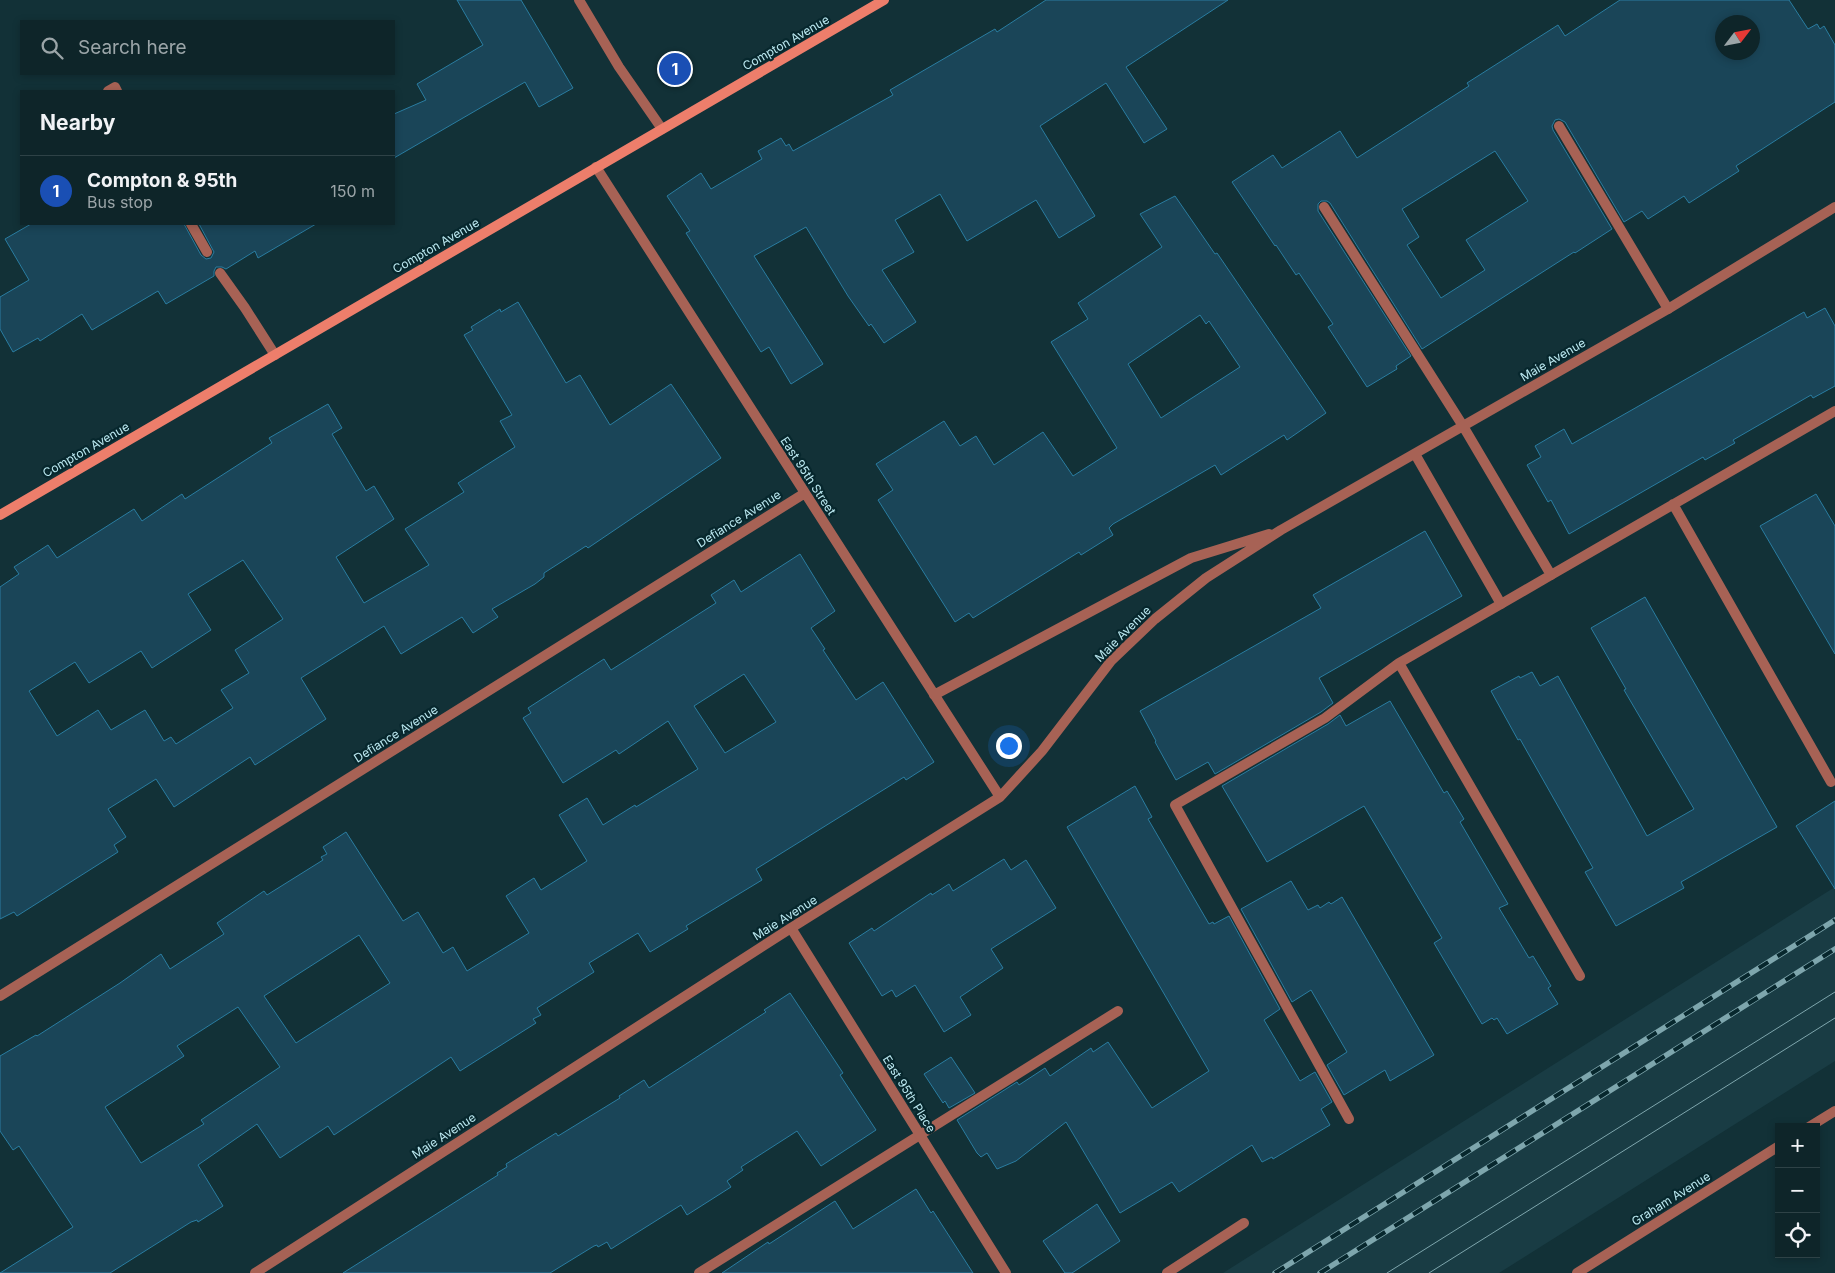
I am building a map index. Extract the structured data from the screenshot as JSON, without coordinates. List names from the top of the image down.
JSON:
{
  "streets": {
    "main road": ["Compton Avenue"],
    "street": [
      "Maie Avenue",
      "East 95th Street",
      "Defiance Avenue",
      "East 95th Place",
      "Graham Avenue"
    ]
  },
  "crossings": [
    ["Compton Avenue", "East 95th Street"],
    ["Maie Avenue", "East 95th Street"],
    ["Maie Avenue", "East 95th Place"],
    ["East 95th Street", "Defiance Avenue"]
  ],
  "north": "top right",
  "page": {
    "search": "Search here",
    "pins": "1",
    "heading": "Nearby",
    "list": [
      {
        "mark": "1",
        "name": "Compton & 95th",
        "note": "Bus stop",
        "value": "150 m"
      }
    ],
    "map_buttons": ["+", "−"]
  }
}
